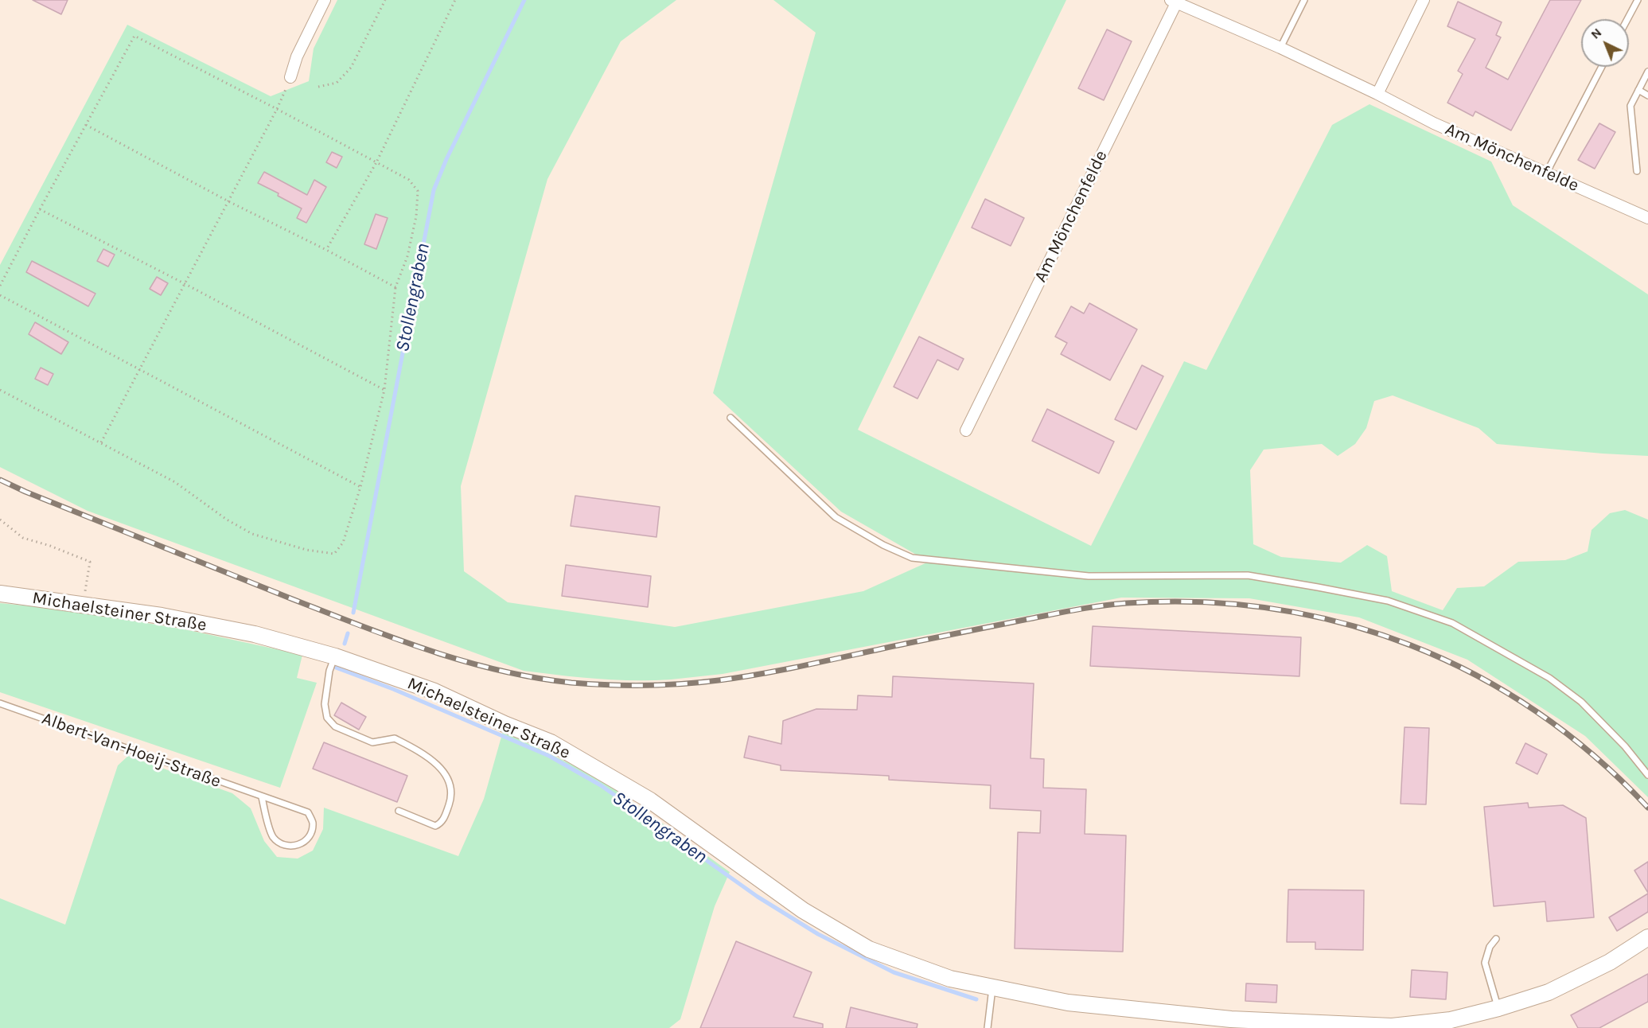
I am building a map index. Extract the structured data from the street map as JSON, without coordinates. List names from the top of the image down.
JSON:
{
  "streets": {
    "street": ["Am Mönchenfelde", "Michaelsteiner Straße"],
    "lane": ["Albert-Van-Hoeij-Straße"]
  },
  "water": ["Stollengraben"],
  "north": "top left"
}
